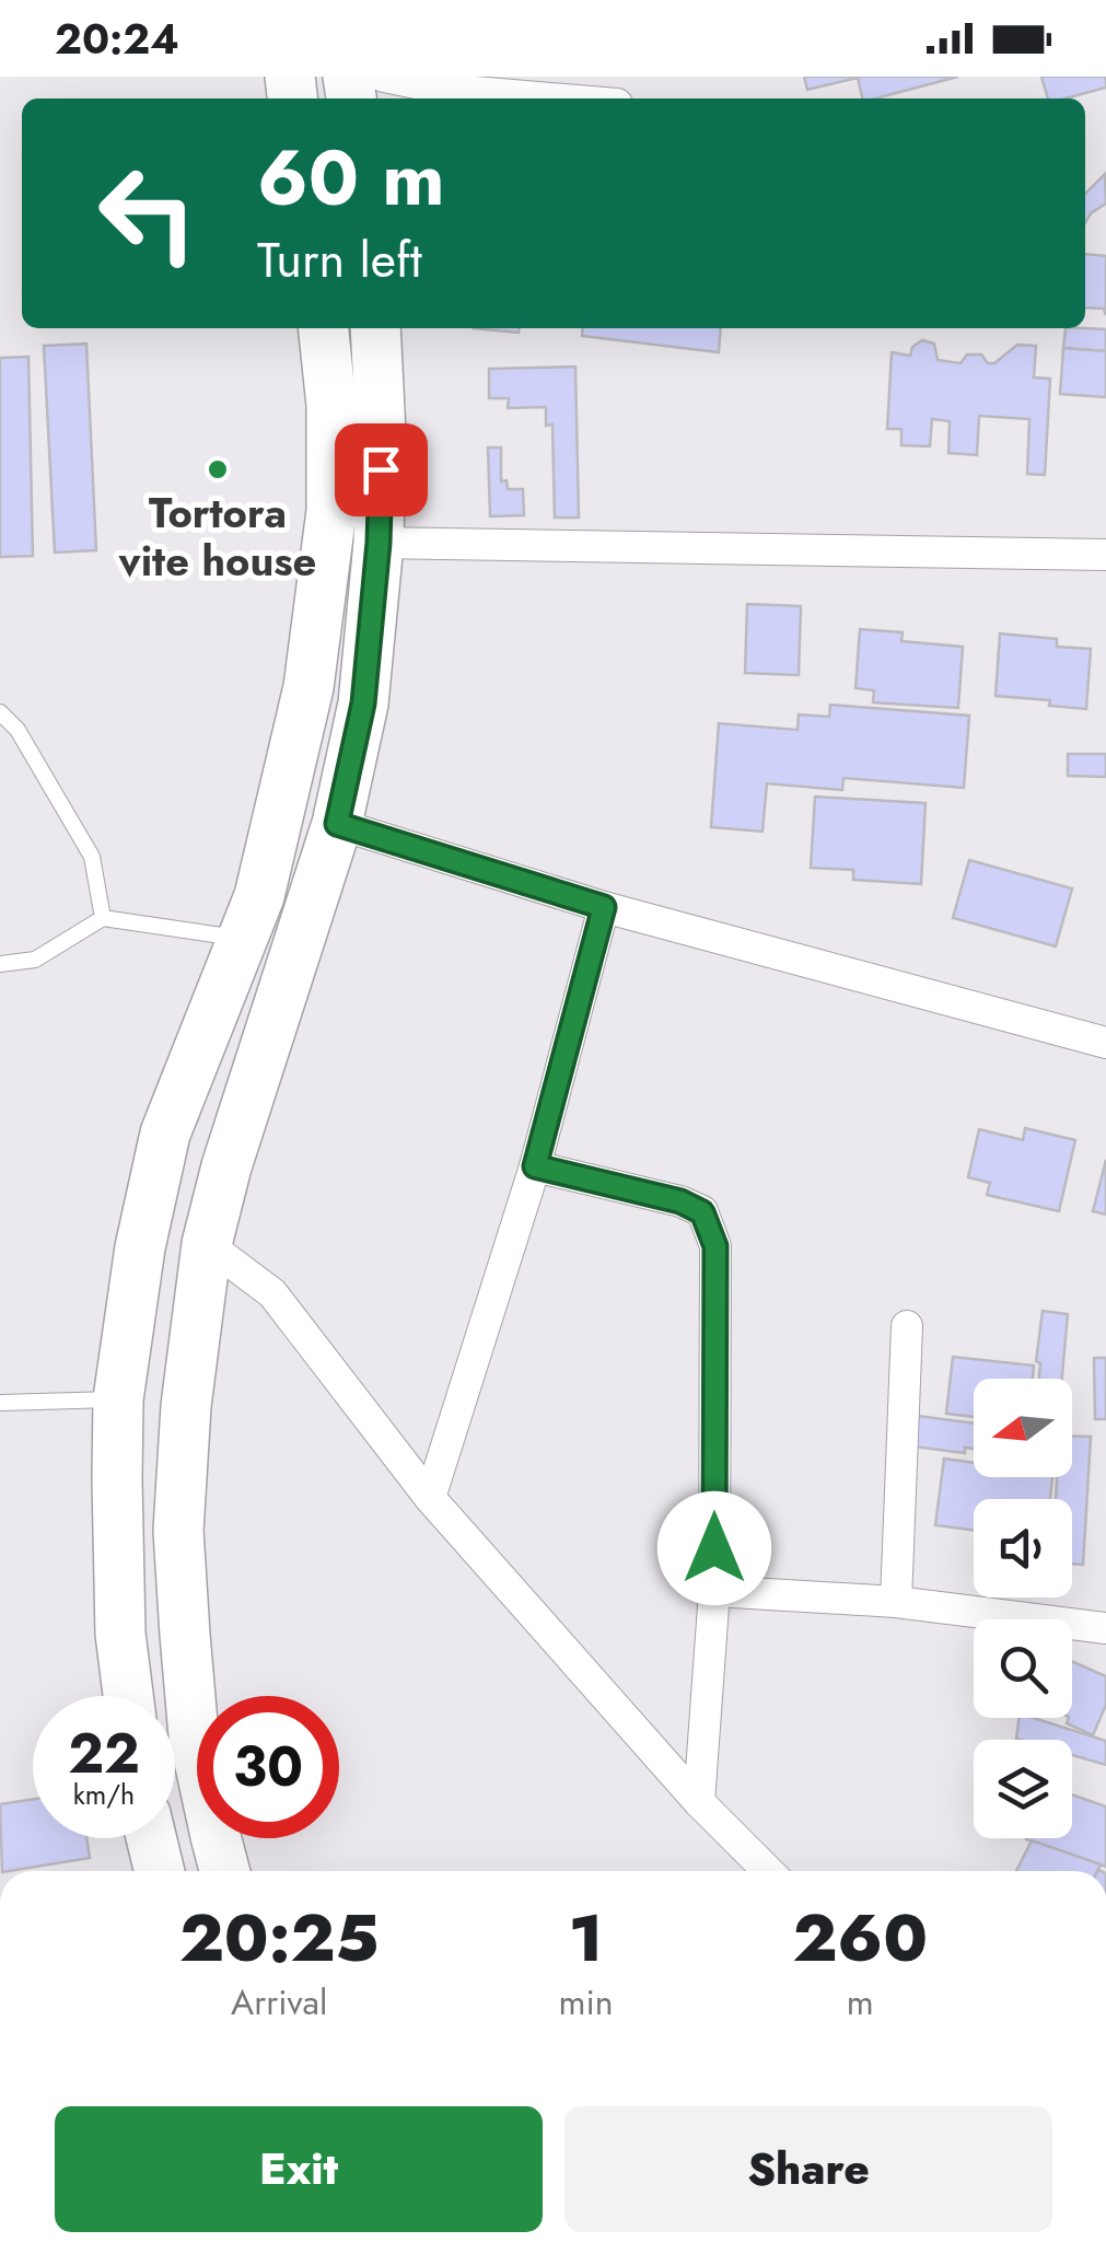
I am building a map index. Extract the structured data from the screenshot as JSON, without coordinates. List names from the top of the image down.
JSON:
{
  "places": ["Tortora vite house"],
  "north": "left",
  "page": {
    "status": "20:24",
    "turn": ["60 m", "Turn left"],
    "speed": "22 km/h",
    "limit": "30",
    "eta": [
      "20:25",
      "Arrival",
      "1",
      "min",
      "260",
      "m"
    ],
    "buttons": ["Exit", "Share"]
  }
}
